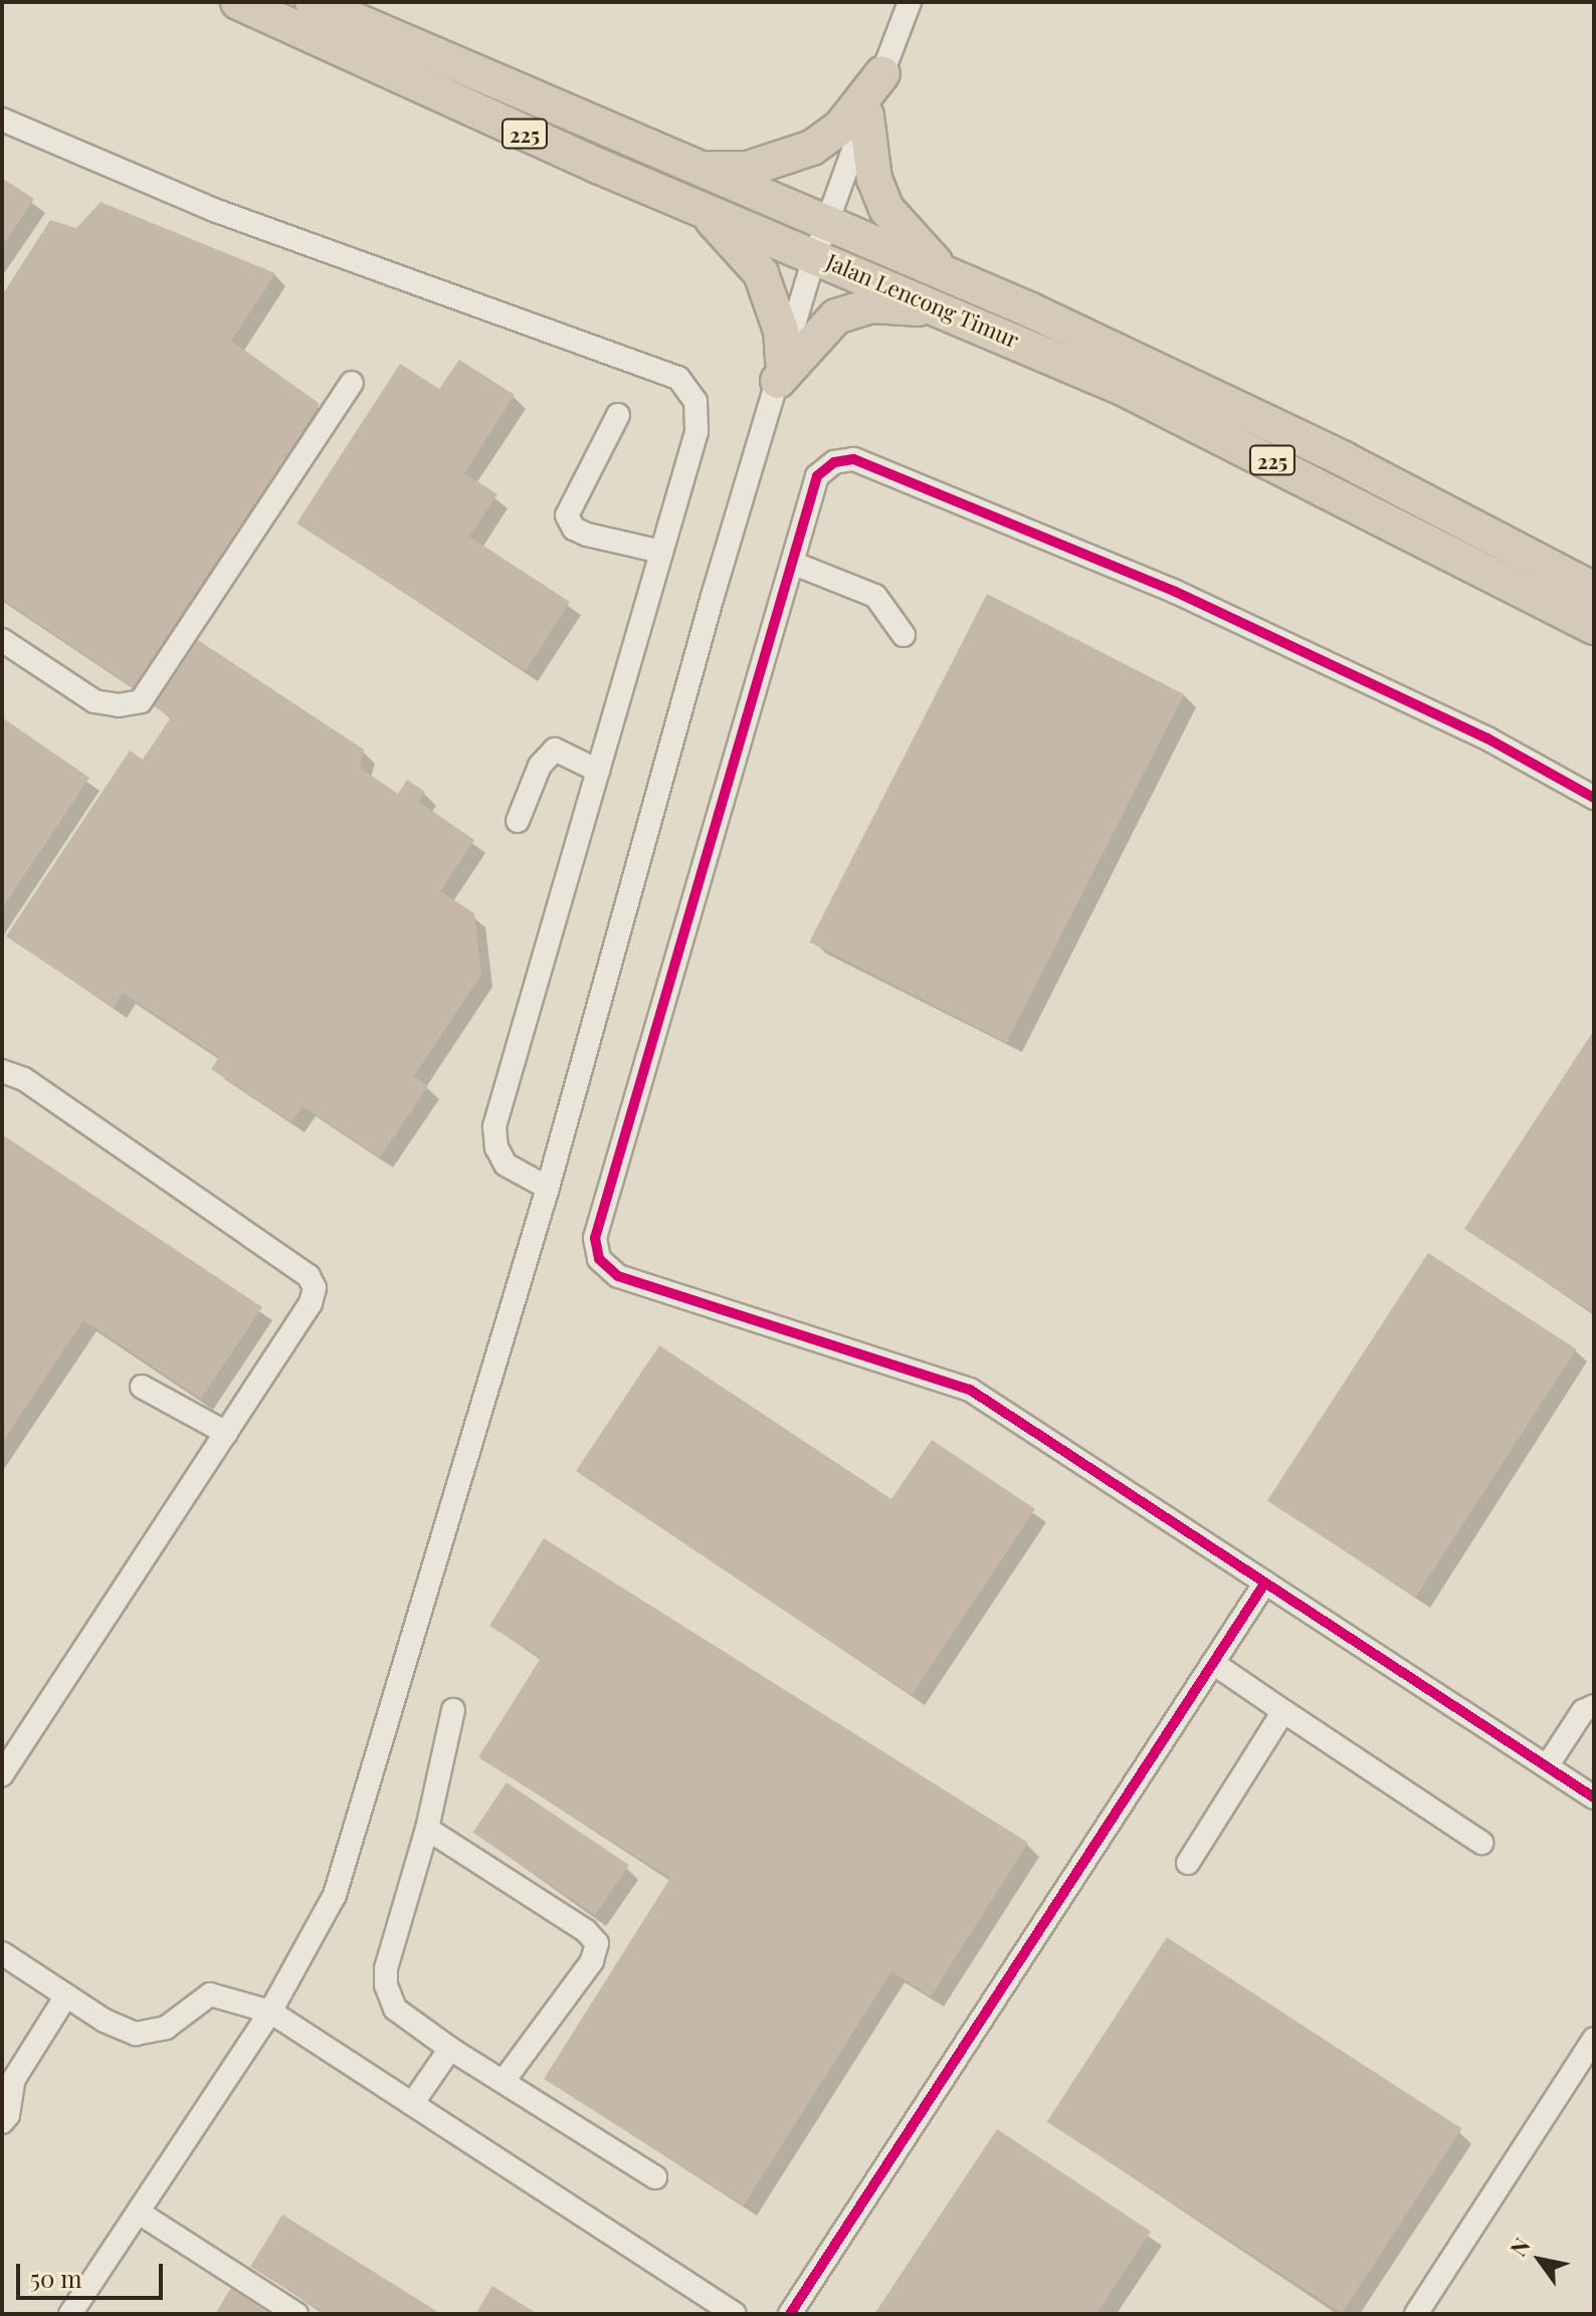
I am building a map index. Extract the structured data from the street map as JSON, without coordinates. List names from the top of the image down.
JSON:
{
  "streets": {
    "highway": ["225", "Jalan Lencong Timur"]
  },
  "scale_bar": "50 m",
  "north": "top left"
}
